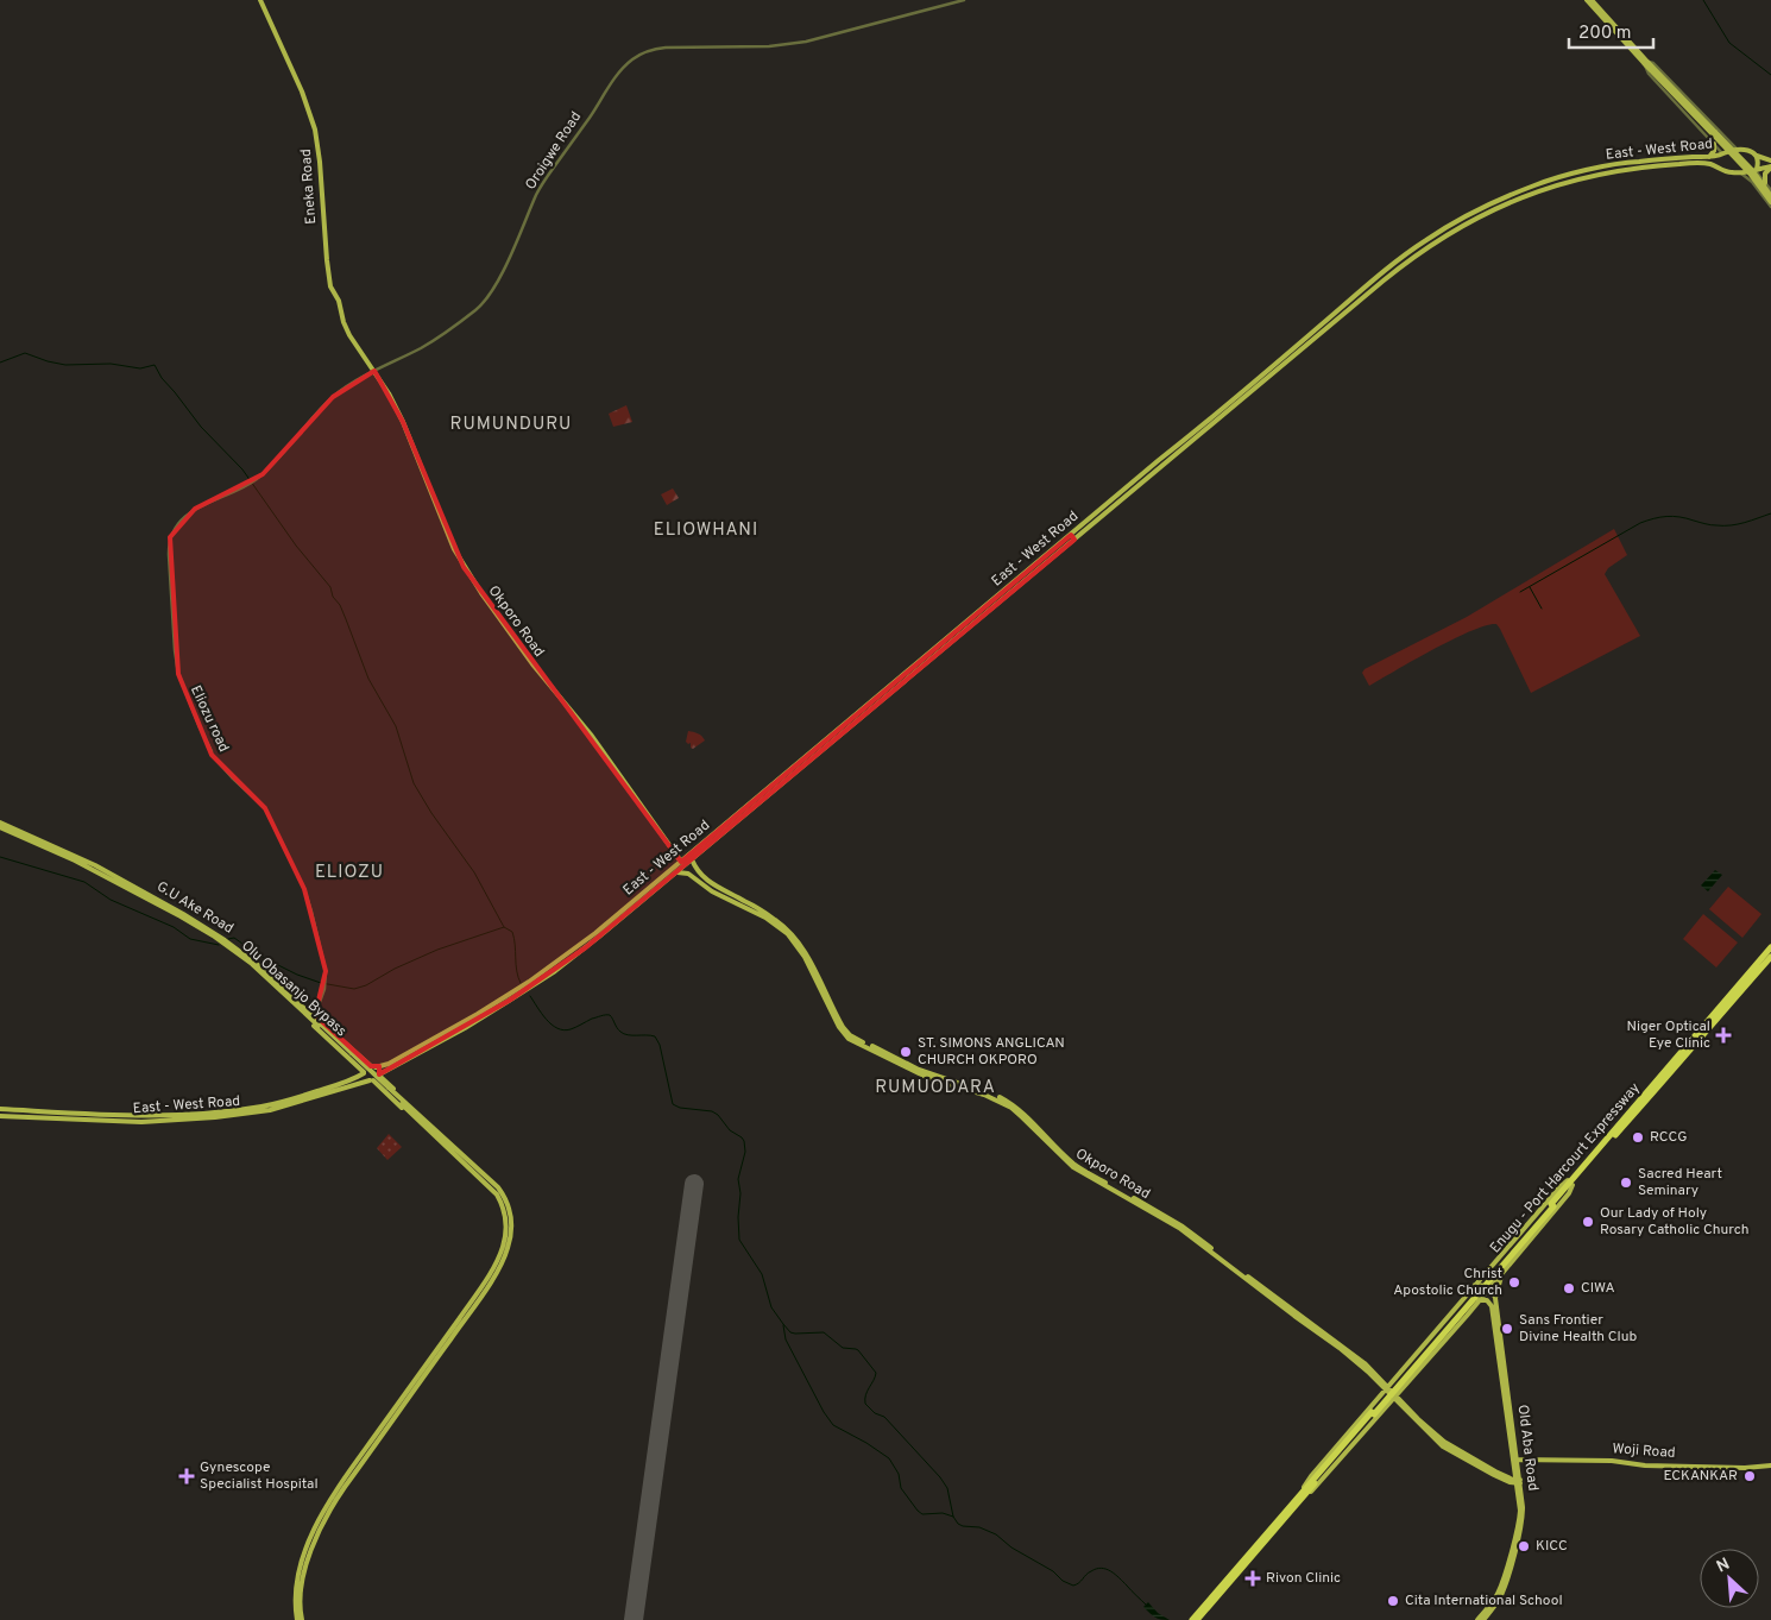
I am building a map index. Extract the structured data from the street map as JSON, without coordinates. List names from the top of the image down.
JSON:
{
  "streets": {
    "highway": ["Enugu - Port Harcourt Expressway"],
    "main road": [
      "East - West Road",
      "Eneka Road",
      "Okporo Road",
      "G.U Ake Road",
      "Olu Obasanjo Bypass",
      "Old Aba Road",
      "Woji Road"
    ],
    "street": ["Oroigwe Road", "Eliozu road"]
  },
  "crossings": [
    ["East - West Road", "Okporo Road"],
    ["Oroigwe Road", "Eneka Road"],
    ["Oroigwe Road", "Okporo Road"],
    ["Oroigwe Road", "Eliozu road"],
    ["Eneka Road", "Okporo Road"],
    ["Okporo Road", "Old Aba Road"],
    ["G.U Ake Road", "Olu Obasanjo Bypass"],
    ["Old Aba Road", "Woji Road"]
  ],
  "districts": [
    "RUMUNDURU",
    "ELIOWHANI",
    "ELIOZU",
    "RUMUODARA"
  ],
  "places": {
    "health": ["Niger Optical Eye Clinic", "Gynescope Specialist Hospital", "Rivon Clinic"],
    "other": [
      "ST. SIMONS ANGLICAN CHURCH OKPORO",
      "RCCG",
      "Sacred Heart Seminary",
      "Our Lady of Holy Rosary Catholic Church",
      "Christ Apostolic Church",
      "CIWA",
      "Sans Frontier Divine Health Club",
      "ECKANKAR",
      "KICC",
      "Cita International School"
    ]
  },
  "scale_bar": "200 m",
  "north": "top left"
}
